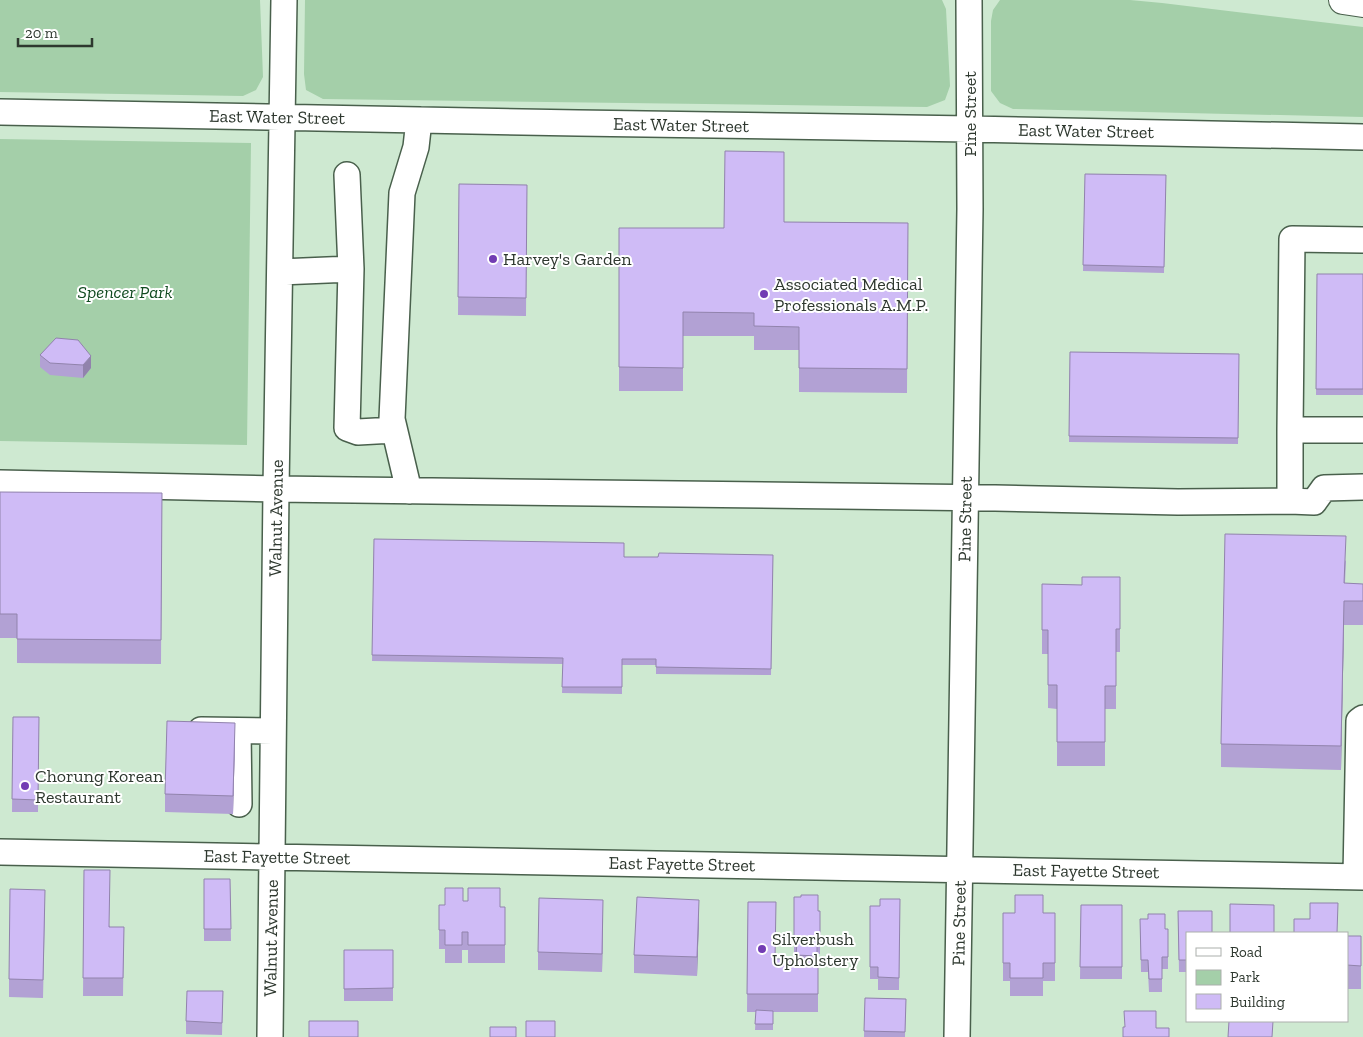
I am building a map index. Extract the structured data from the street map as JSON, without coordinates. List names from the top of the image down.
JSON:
{
  "streets": {
    "street": [
      "Pine Street",
      "East Water Street",
      "Walnut Avenue",
      "East Fayette Street"
    ]
  },
  "crossings": [
    ["Pine Street", "East Water Street"],
    ["Pine Street", "East Fayette Street"],
    ["East Water Street", "Walnut Avenue"],
    ["Walnut Avenue", "East Fayette Street"]
  ],
  "parks": ["Spencer Park"],
  "places": [
    "Harvey's Garden",
    "Associated Medical Professionals A.M.P.",
    "Chorung Korean Restaurant",
    "Silverbush Upholstery"
  ],
  "legend": ["Road", "Park", "Building"],
  "scale_bar": "20 m"
}
